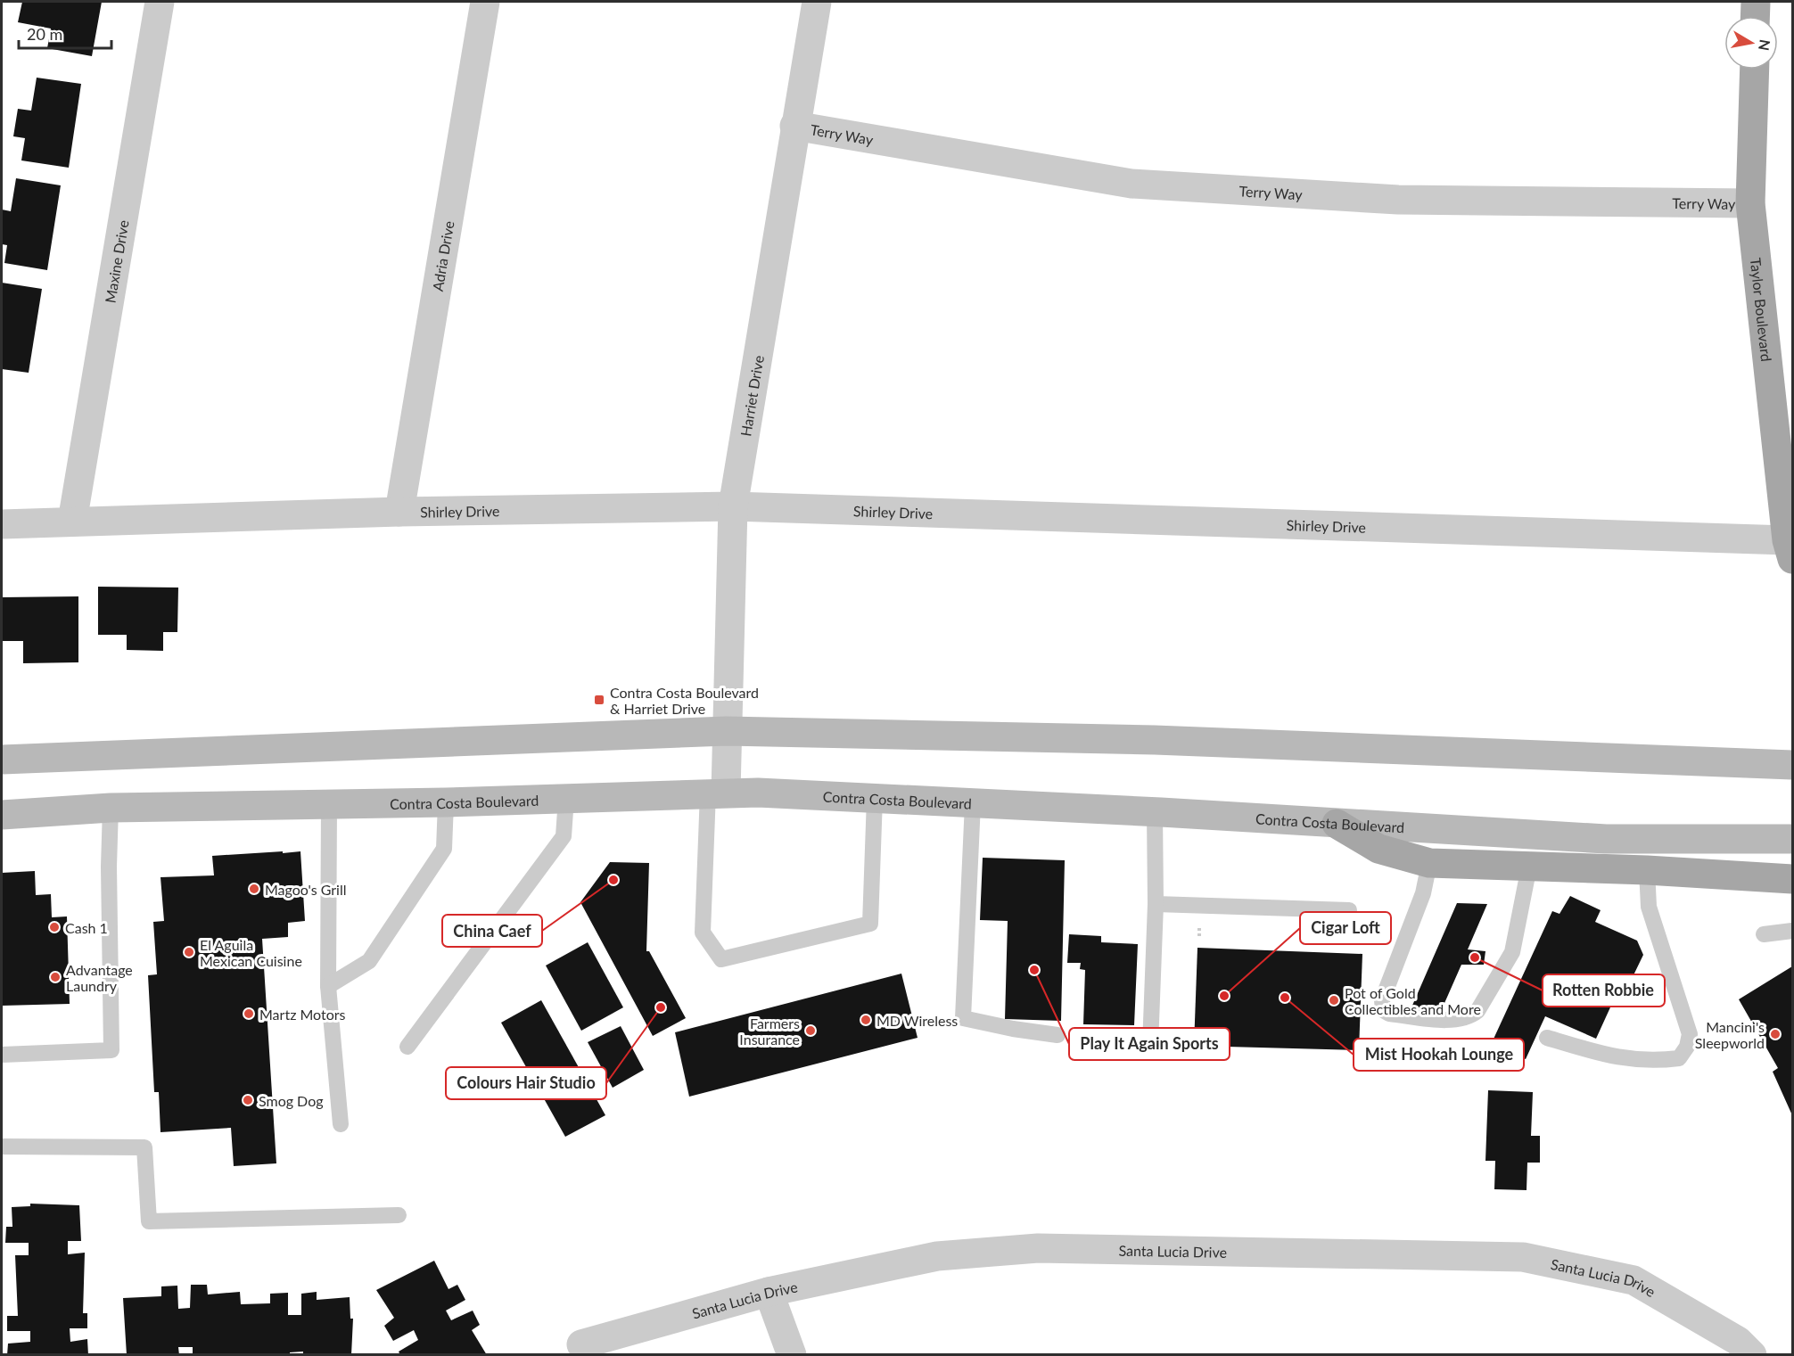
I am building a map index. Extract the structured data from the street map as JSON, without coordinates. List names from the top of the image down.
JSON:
{
  "streets": {
    "main road": ["Taylor Boulevard", "Contra Costa Boulevard"],
    "street": [
      "Terry Way",
      "Adria Drive",
      "Maxine Drive",
      "Harriet Drive",
      "Shirley Drive",
      "Santa Lucia Drive"
    ]
  },
  "crossings": [
    ["Terry Way", "Taylor Boulevard"],
    ["Terry Way", "Harriet Drive"],
    ["Adria Drive", "Shirley Drive"],
    ["Maxine Drive", "Shirley Drive"],
    ["Taylor Boulevard", "Shirley Drive"],
    ["Harriet Drive", "Shirley Drive"],
    ["Harriet Drive", "Contra Costa Boulevard"]
  ],
  "places": {
    "transit": ["Contra Costa Boulevard & Harriet Drive"],
    "other": [
      "China Caef",
      "Magoo's Grill",
      "Cash 1",
      "El Aguila Mexican Cuisine",
      "Rotten Robbie",
      "Play It Again Sports",
      "Advantage Laundry",
      "Cigar Loft",
      "Mist Hookah Lounge",
      "Pot of Gold Collectibles and More",
      "Colours Hair Studio",
      "Martz Motors",
      "MD Wireless",
      "Farmers Insurance",
      "Mancini's Sleepworld",
      "Smog Dog"
    ]
  },
  "scale_bar": "20 m",
  "north": "right"
}
